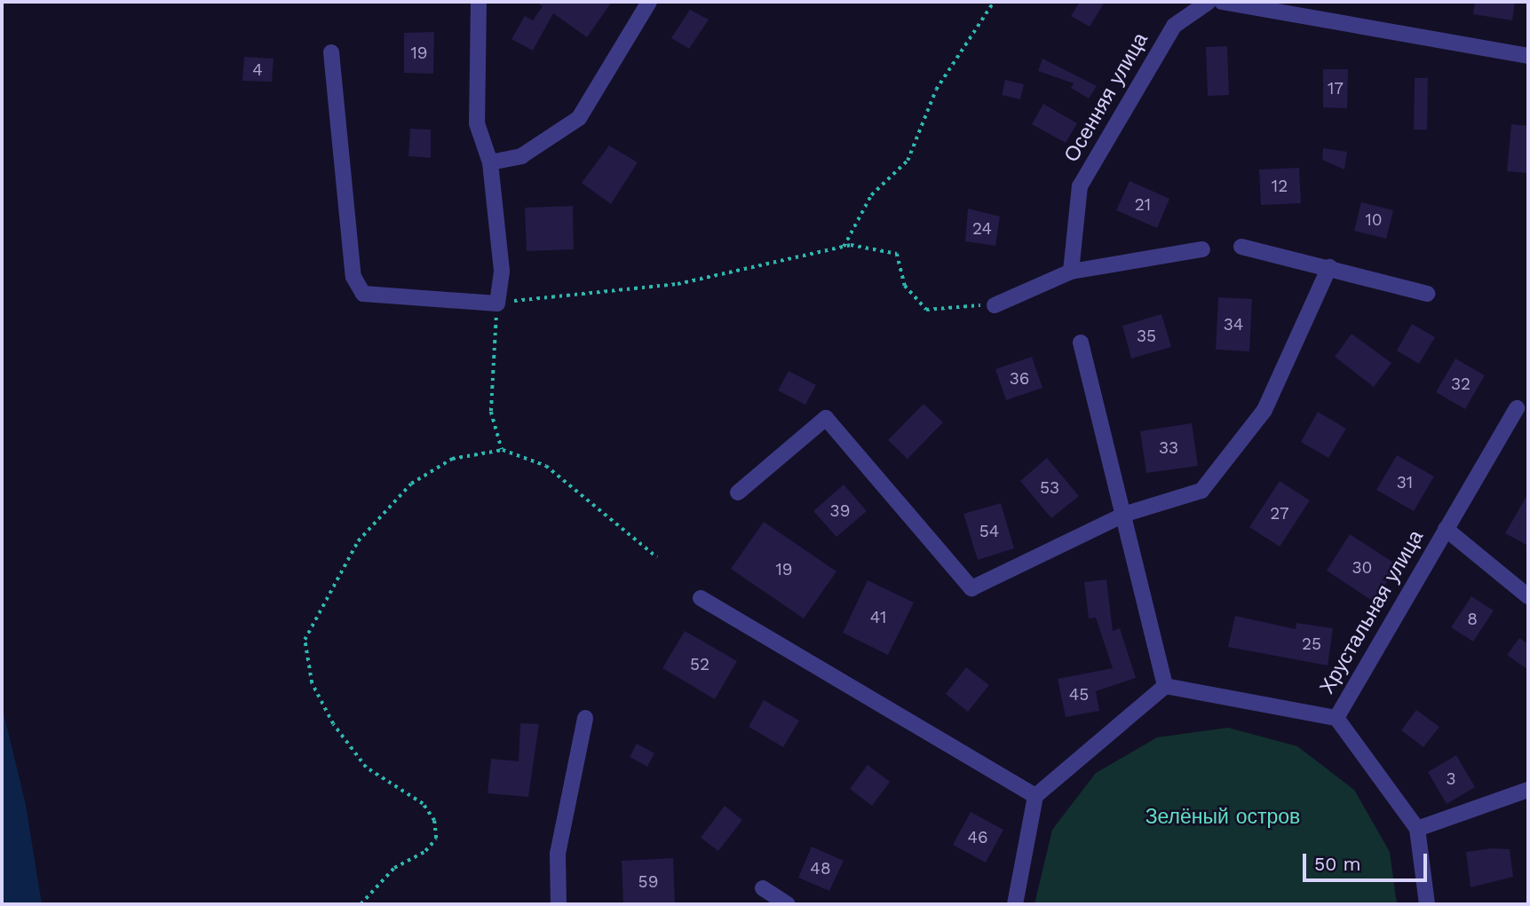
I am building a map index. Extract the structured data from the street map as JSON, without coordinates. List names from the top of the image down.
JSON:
{
  "streets": {
    "street": ["Осенняя улица", "Хрустальная улица"]
  },
  "parks": ["Зелёный остров"],
  "house_numbers": [
    "19",
    "4",
    "17",
    "12",
    "21",
    "10",
    "24",
    "34",
    "35",
    "36",
    "32",
    "33",
    "31",
    "53",
    "39",
    "27",
    "54",
    "30",
    "19",
    "41",
    "8",
    "25",
    "52",
    "45",
    "3",
    "46",
    "48",
    "59"
  ],
  "scale_bar": "50 m"
}
